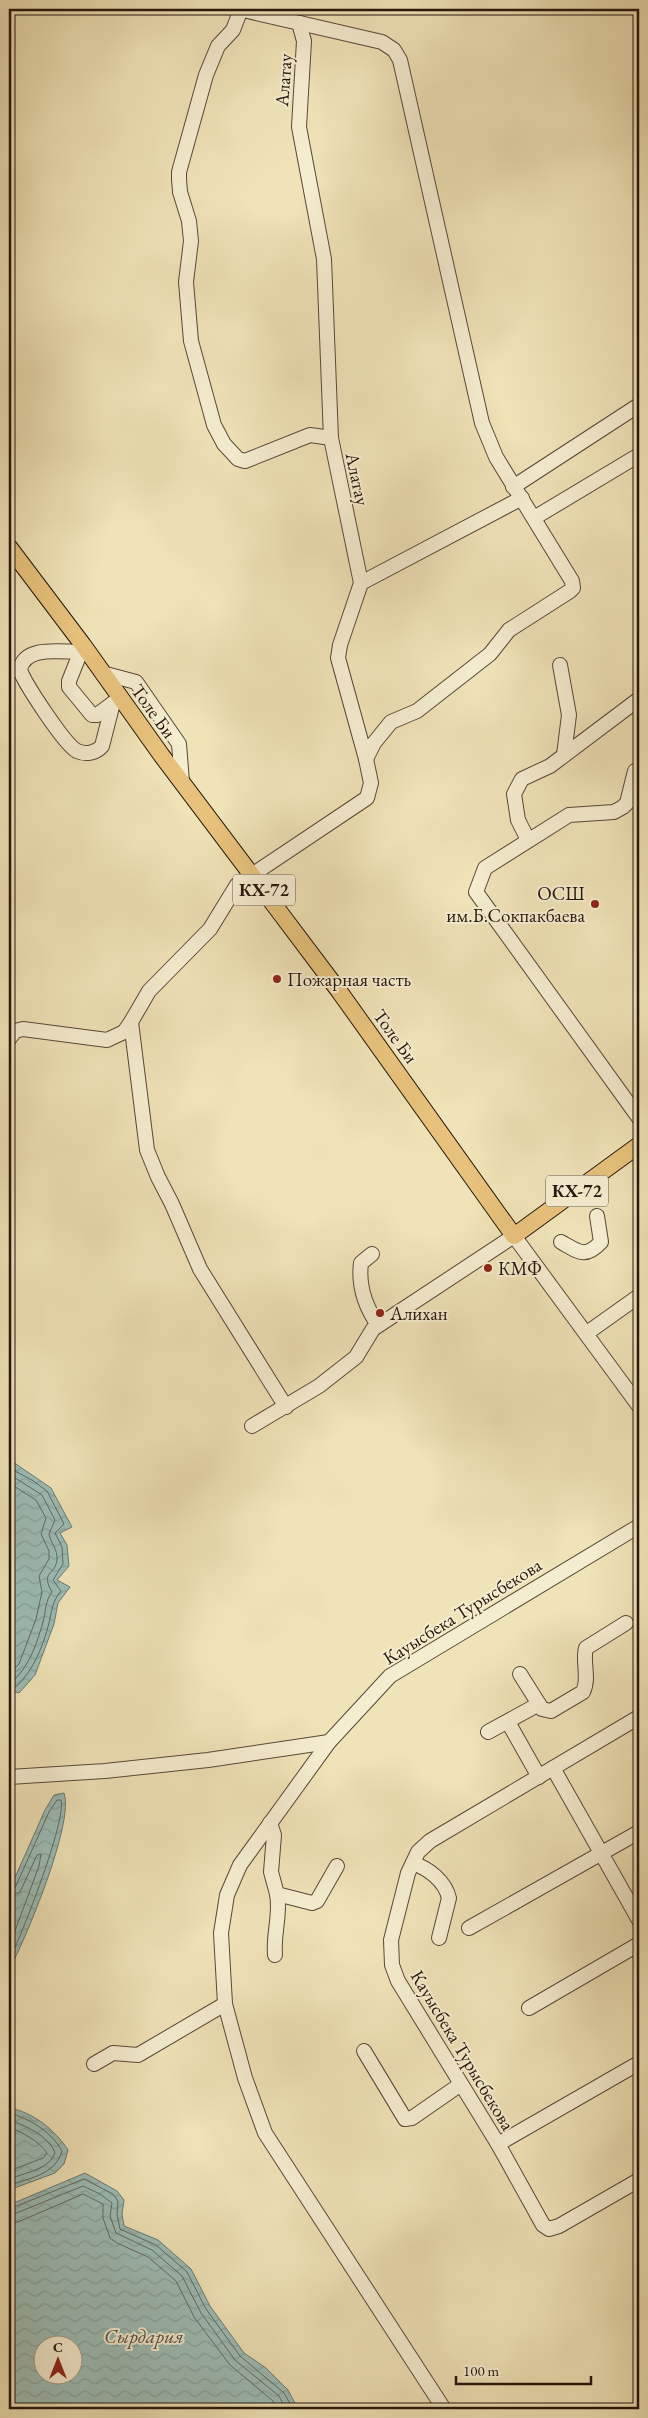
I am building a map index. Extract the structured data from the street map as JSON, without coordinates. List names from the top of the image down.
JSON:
{
  "streets": {
    "main road": ["Толе Би", "КХ-72"],
    "street": ["Алатау", "Кауысбека Турысбекова"]
  },
  "crossings": [
    ["Толе Би", "КХ-72"]
  ],
  "water": ["Сырдария"],
  "places": [
    "ОСШ им.Б.Сокпакбаева",
    "Пожарная часть",
    "КМФ",
    "Алихан"
  ],
  "scale_bar": "100 m",
  "north": "top"
}
